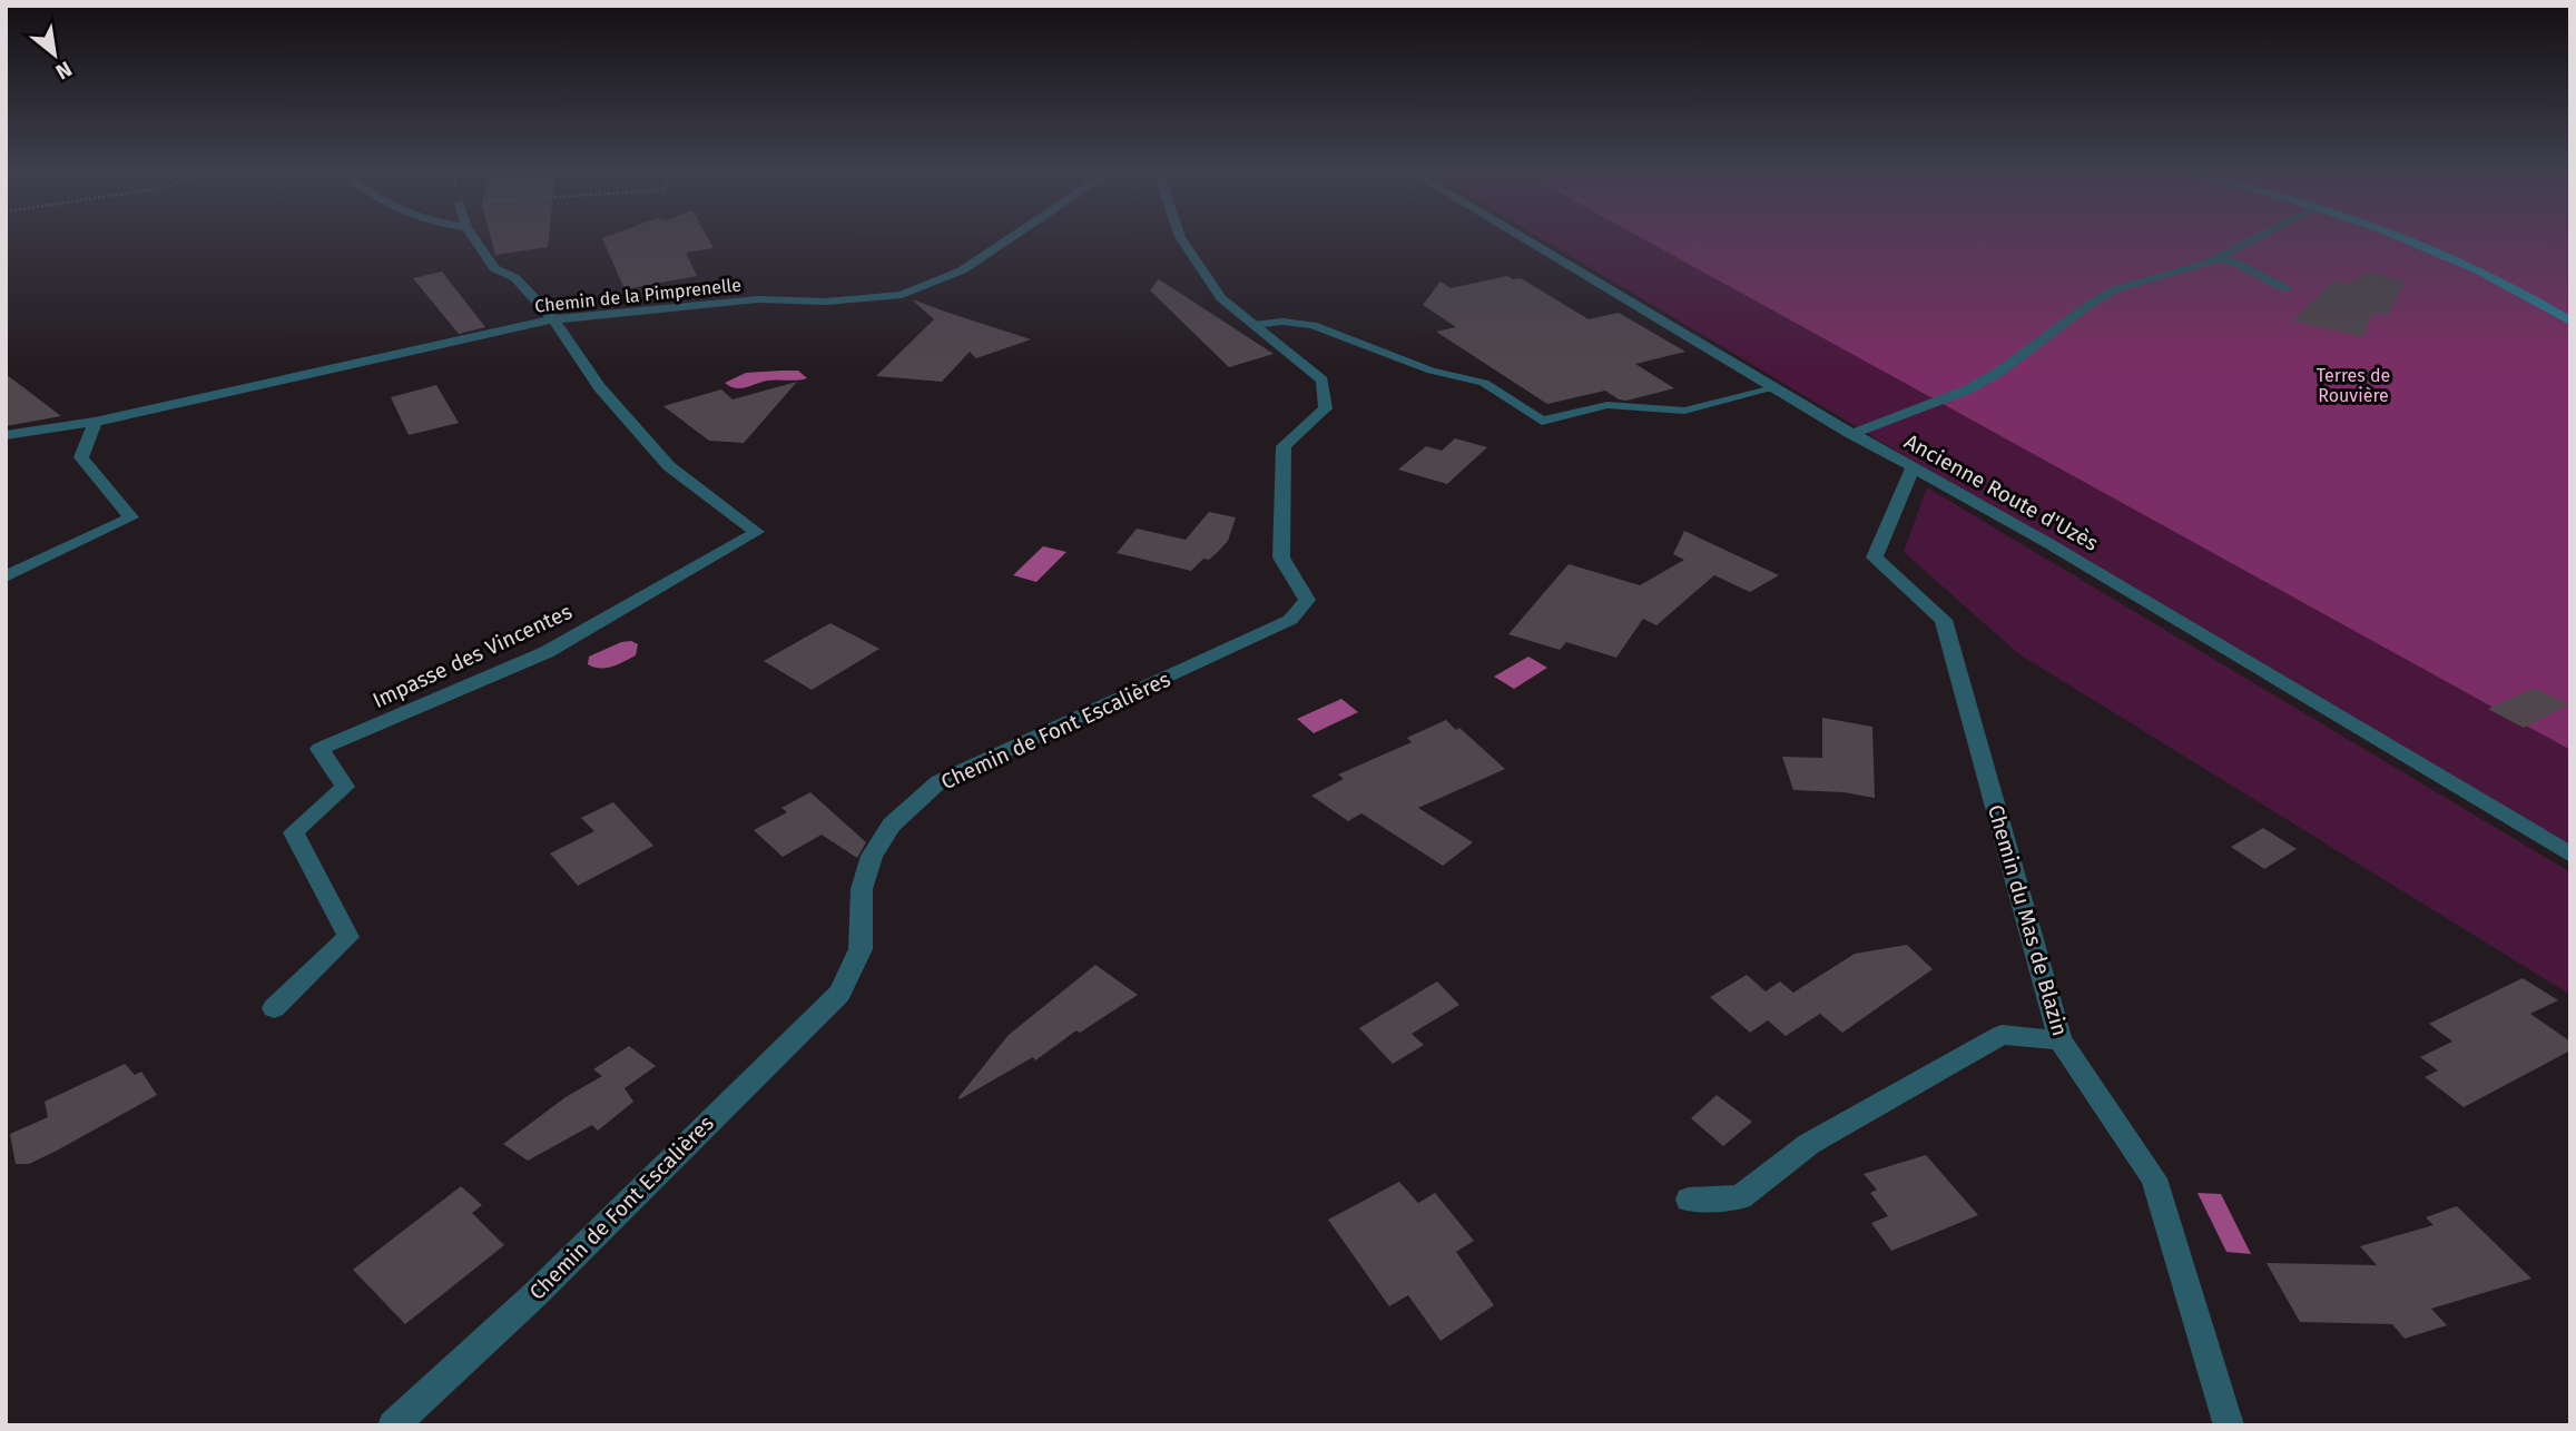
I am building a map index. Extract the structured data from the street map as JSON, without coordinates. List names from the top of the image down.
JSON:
{
  "streets": {
    "street": [
      "Chemin de la Pimprenelle",
      "Ancienne Route d'Uzès",
      "Impasse des Vincentes",
      "Chemin de Font Escalières",
      "Chemin du Mas de Blazin"
    ]
  },
  "crossings": [
    ["Chemin de la Pimprenelle", "Impasse des Vincentes"],
    ["Ancienne Route d'Uzès", "Chemin du Mas de Blazin"]
  ],
  "parks": ["Terres de Rouvière"],
  "north": "bottom right"
}
